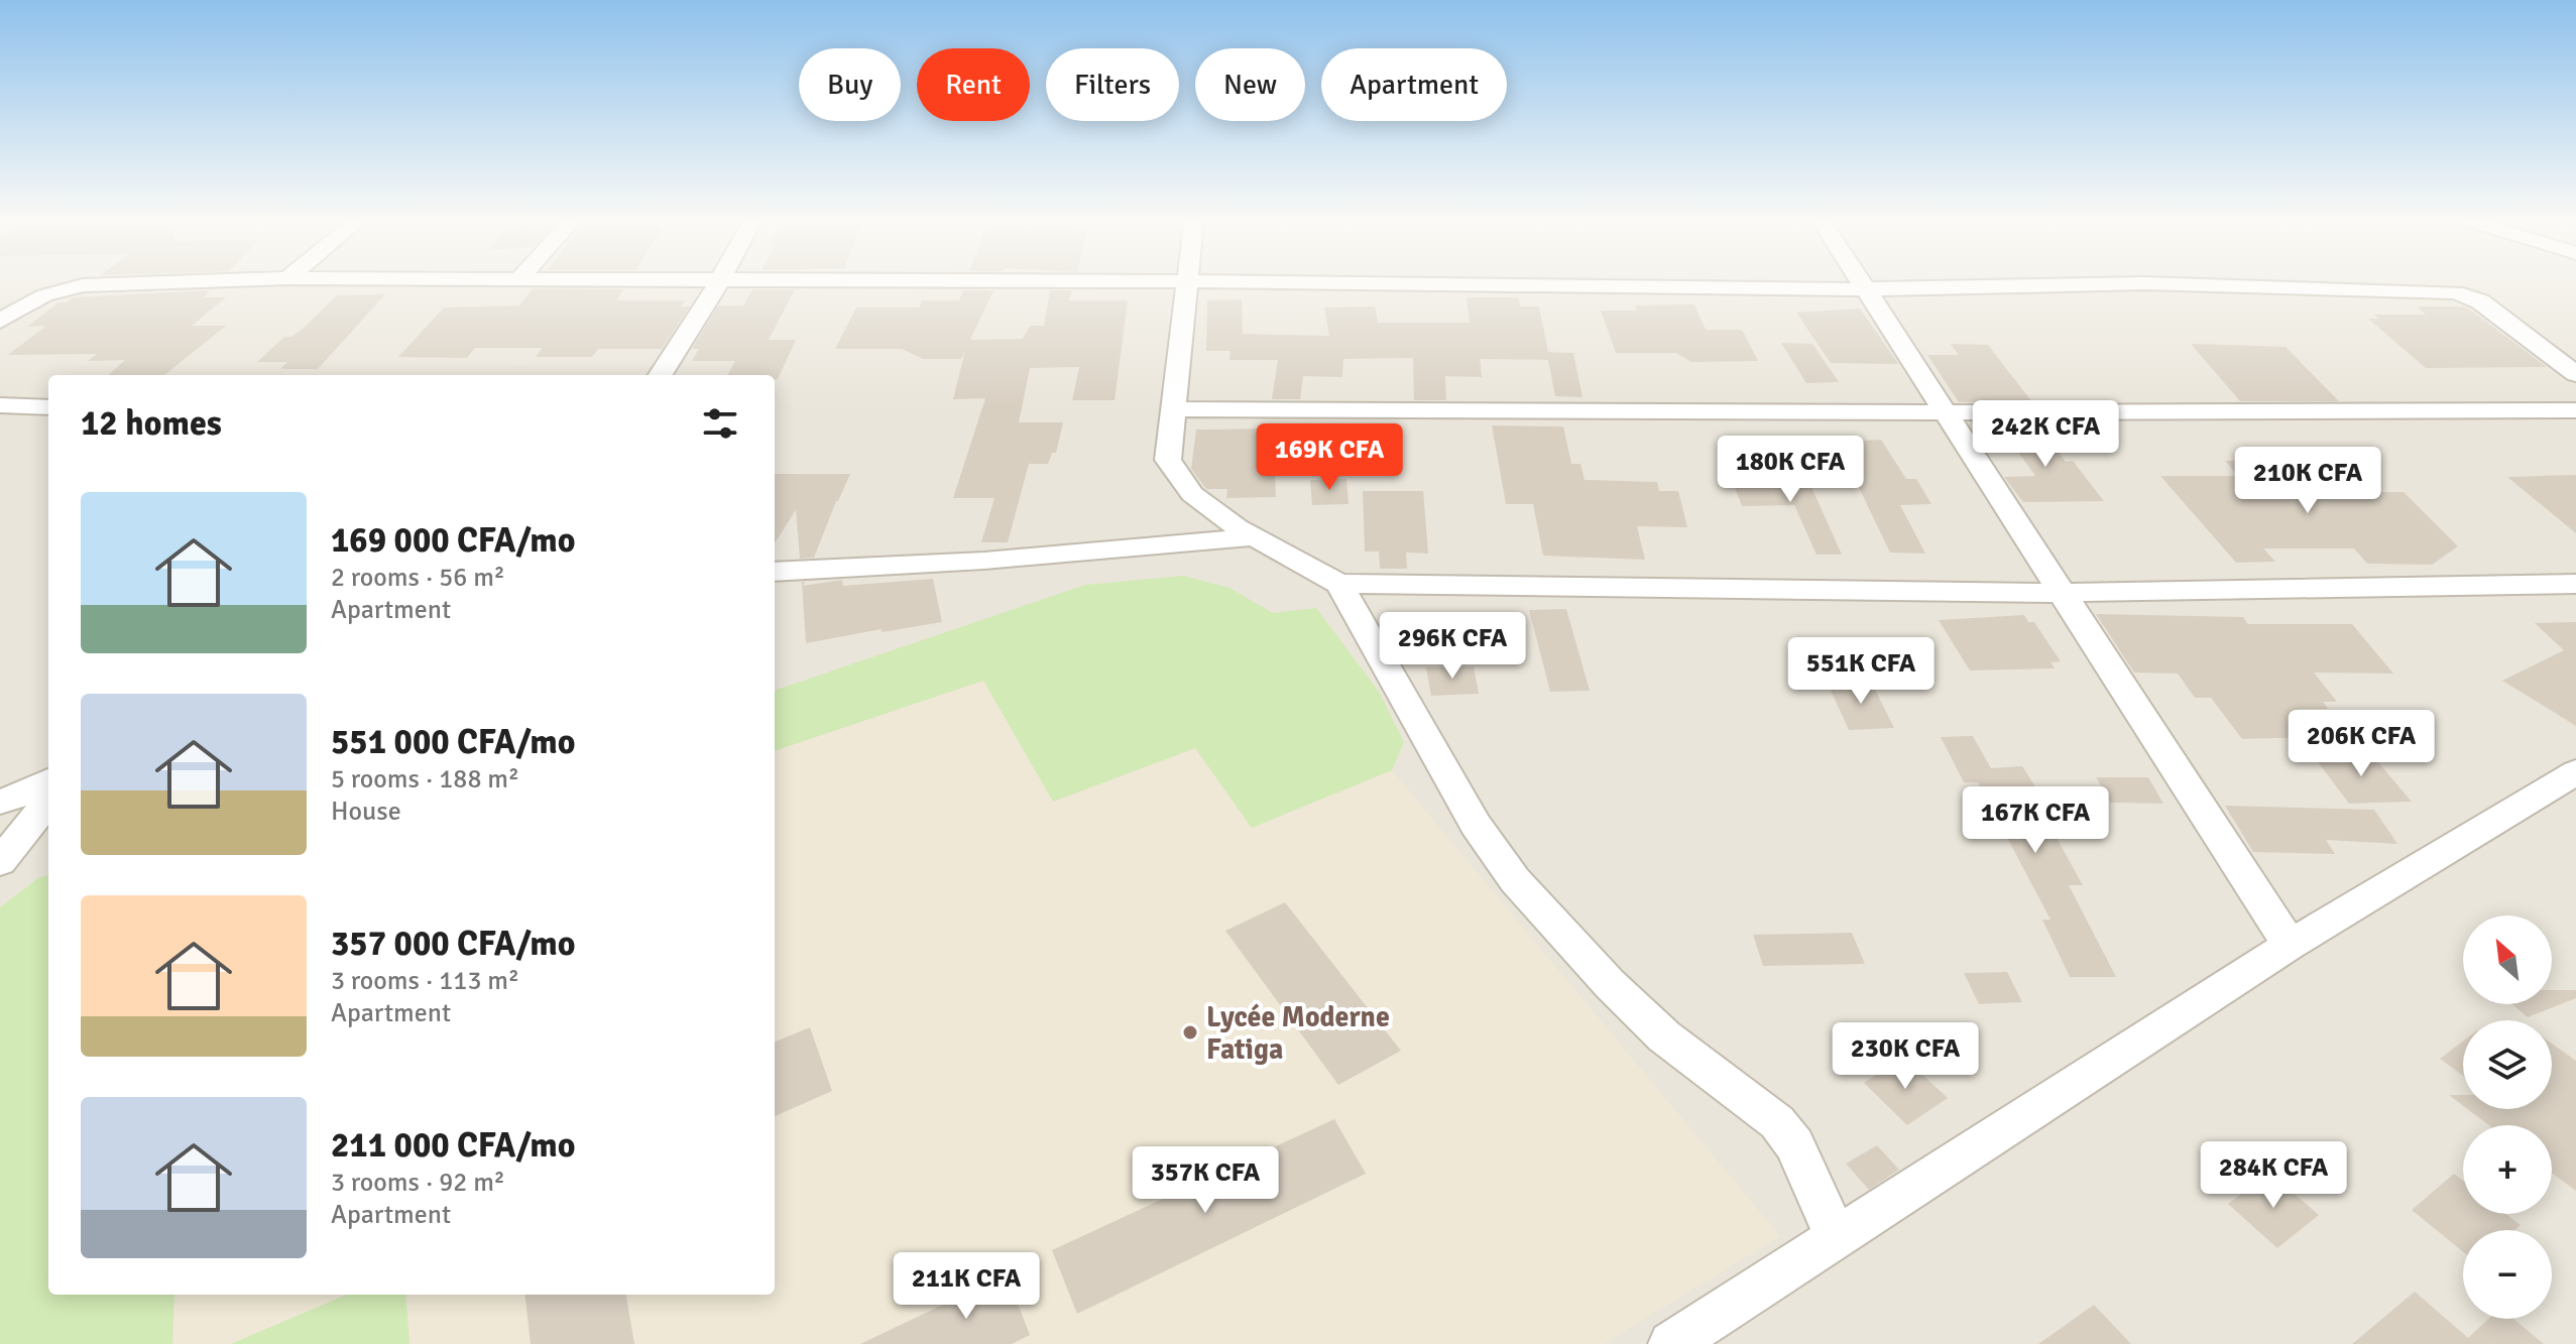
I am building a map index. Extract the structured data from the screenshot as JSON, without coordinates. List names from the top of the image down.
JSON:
{
  "places": ["Lycée Moderne Fatiga"],
  "north": "top left",
  "page": {
    "chip": [
      "Buy",
      "Rent",
      "Filters",
      "New",
      "Apartment"
    ],
    "heading": "12 homes",
    "price": [
      "242K CFA",
      "169K CFA",
      "180K CFA",
      "210K CFA",
      "296K CFA",
      "551K CFA",
      "206K CFA",
      "167K CFA",
      "230K CFA",
      "284K CFA",
      "357K CFA",
      "211K CFA"
    ],
    "list": [
      {
        "name": "169 000 CFA/mo",
        "note": "2 rooms · 56 m² · Apartment"
      },
      {
        "name": "551 000 CFA/mo",
        "note": "5 rooms · 188 m² · House"
      },
      {
        "name": "357 000 CFA/mo",
        "note": "3 rooms · 113 m² · Apartment"
      },
      {
        "name": "211 000 CFA/mo",
        "note": "3 rooms · 92 m² · Apartment"
      }
    ],
    "map_buttons": ["+", "−"]
  }
}
